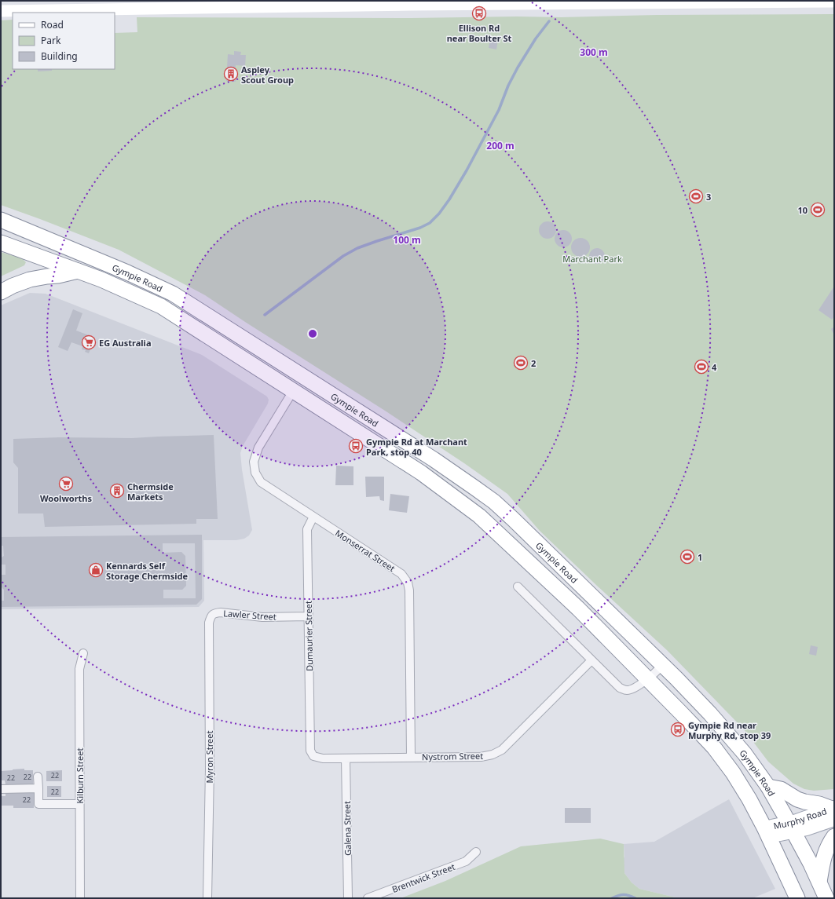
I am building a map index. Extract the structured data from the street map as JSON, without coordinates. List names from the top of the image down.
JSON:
{
  "streets": {
    "highway": ["Gympie Road"],
    "main road": ["Murphy Road"],
    "street": [
      "Monserrat Street",
      "Lawler Street",
      "Dumaurier Street",
      "Nystrom Street",
      "Myron Street",
      "Kilburn Street",
      "Galena Street",
      "Brentwick Street"
    ]
  },
  "crossings": [
    ["Gympie Road", "Monserrat Street"],
    ["Gympie Road", "Murphy Road"],
    ["Monserrat Street", "Dumaurier Street"],
    ["Monserrat Street", "Nystrom Street"],
    ["Lawler Street", "Dumaurier Street"],
    ["Lawler Street", "Myron Street"],
    ["Dumaurier Street", "Nystrom Street"],
    ["Nystrom Street", "Galena Street"]
  ],
  "parks": ["Marchant Park"],
  "places": {
    "bus stop": ["Ellison Rd near Boulter St", "Gympie Rd at Marchant Park, stop 40", "Gympie Rd near Murphy Rd, stop 39"],
    "building": ["Aspley Scout Group", "Chermside Markets"],
    "sports": [
      "3",
      "10",
      "2",
      "4",
      "1"
    ],
    "supermarket": ["EG Australia", "Woolworths"],
    "shop": ["Kennards Self Storage Chermside"]
  },
  "house_numbers": [
    "22",
    "22",
    "22",
    "22",
    "22"
  ],
  "legend": ["Road", "Park", "Building"],
  "rings": ["300 m", "200 m", "100 m"]
}
